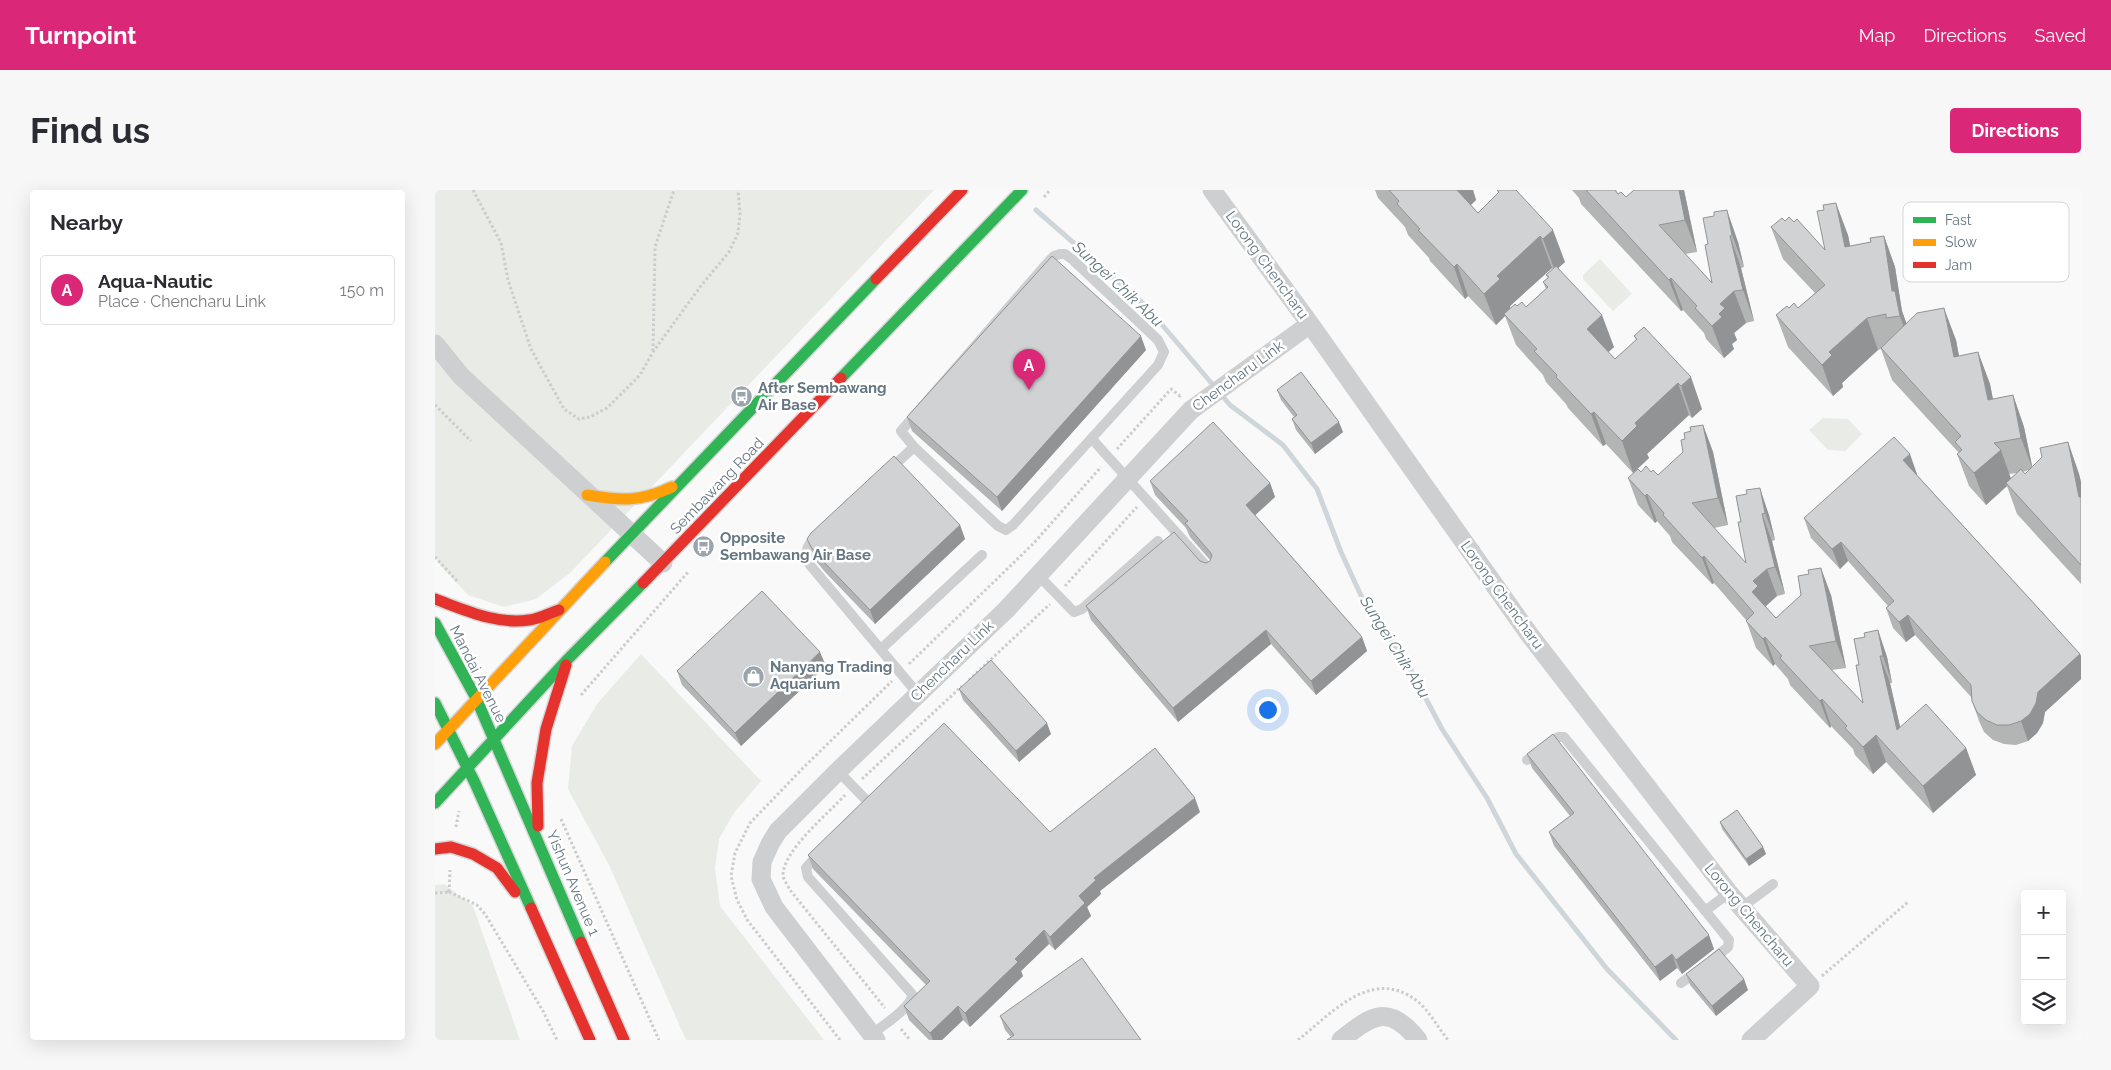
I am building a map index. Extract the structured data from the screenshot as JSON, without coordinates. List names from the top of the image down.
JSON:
{
  "streets": {
    "main road": ["Sembawang Road", "Mandai Avenue", "Yishun Avenue 1"],
    "street": ["Lorong Chencharu", "Chencharu Link"]
  },
  "crossings": [
    ["Lorong Chencharu", "Chencharu Link"],
    ["Sembawang Road", "Mandai Avenue"],
    ["Sembawang Road", "Yishun Avenue 1"],
    ["Mandai Avenue", "Yishun Avenue 1"]
  ],
  "water": ["Sungei Chik Abu"],
  "places": {
    "bus stop": ["After Sembawang Air Base", "Opposite Sembawang Air Base"],
    "shop": ["Nanyang Trading Aquarium"]
  },
  "legend": ["Fast", "Slow", "Jam"],
  "page": {
    "header": "Turnpoint",
    "nav": ["Map", "Directions", "Saved"],
    "buttons": "Directions",
    "title": "Find us",
    "heading": "Nearby",
    "list": [
      {
        "mark": "A",
        "name": "Aqua-Nautic",
        "note": "Place · Chencharu Link",
        "value": "150 m"
      }
    ],
    "pins": "A",
    "map_buttons": ["+", "−"]
  }
}
